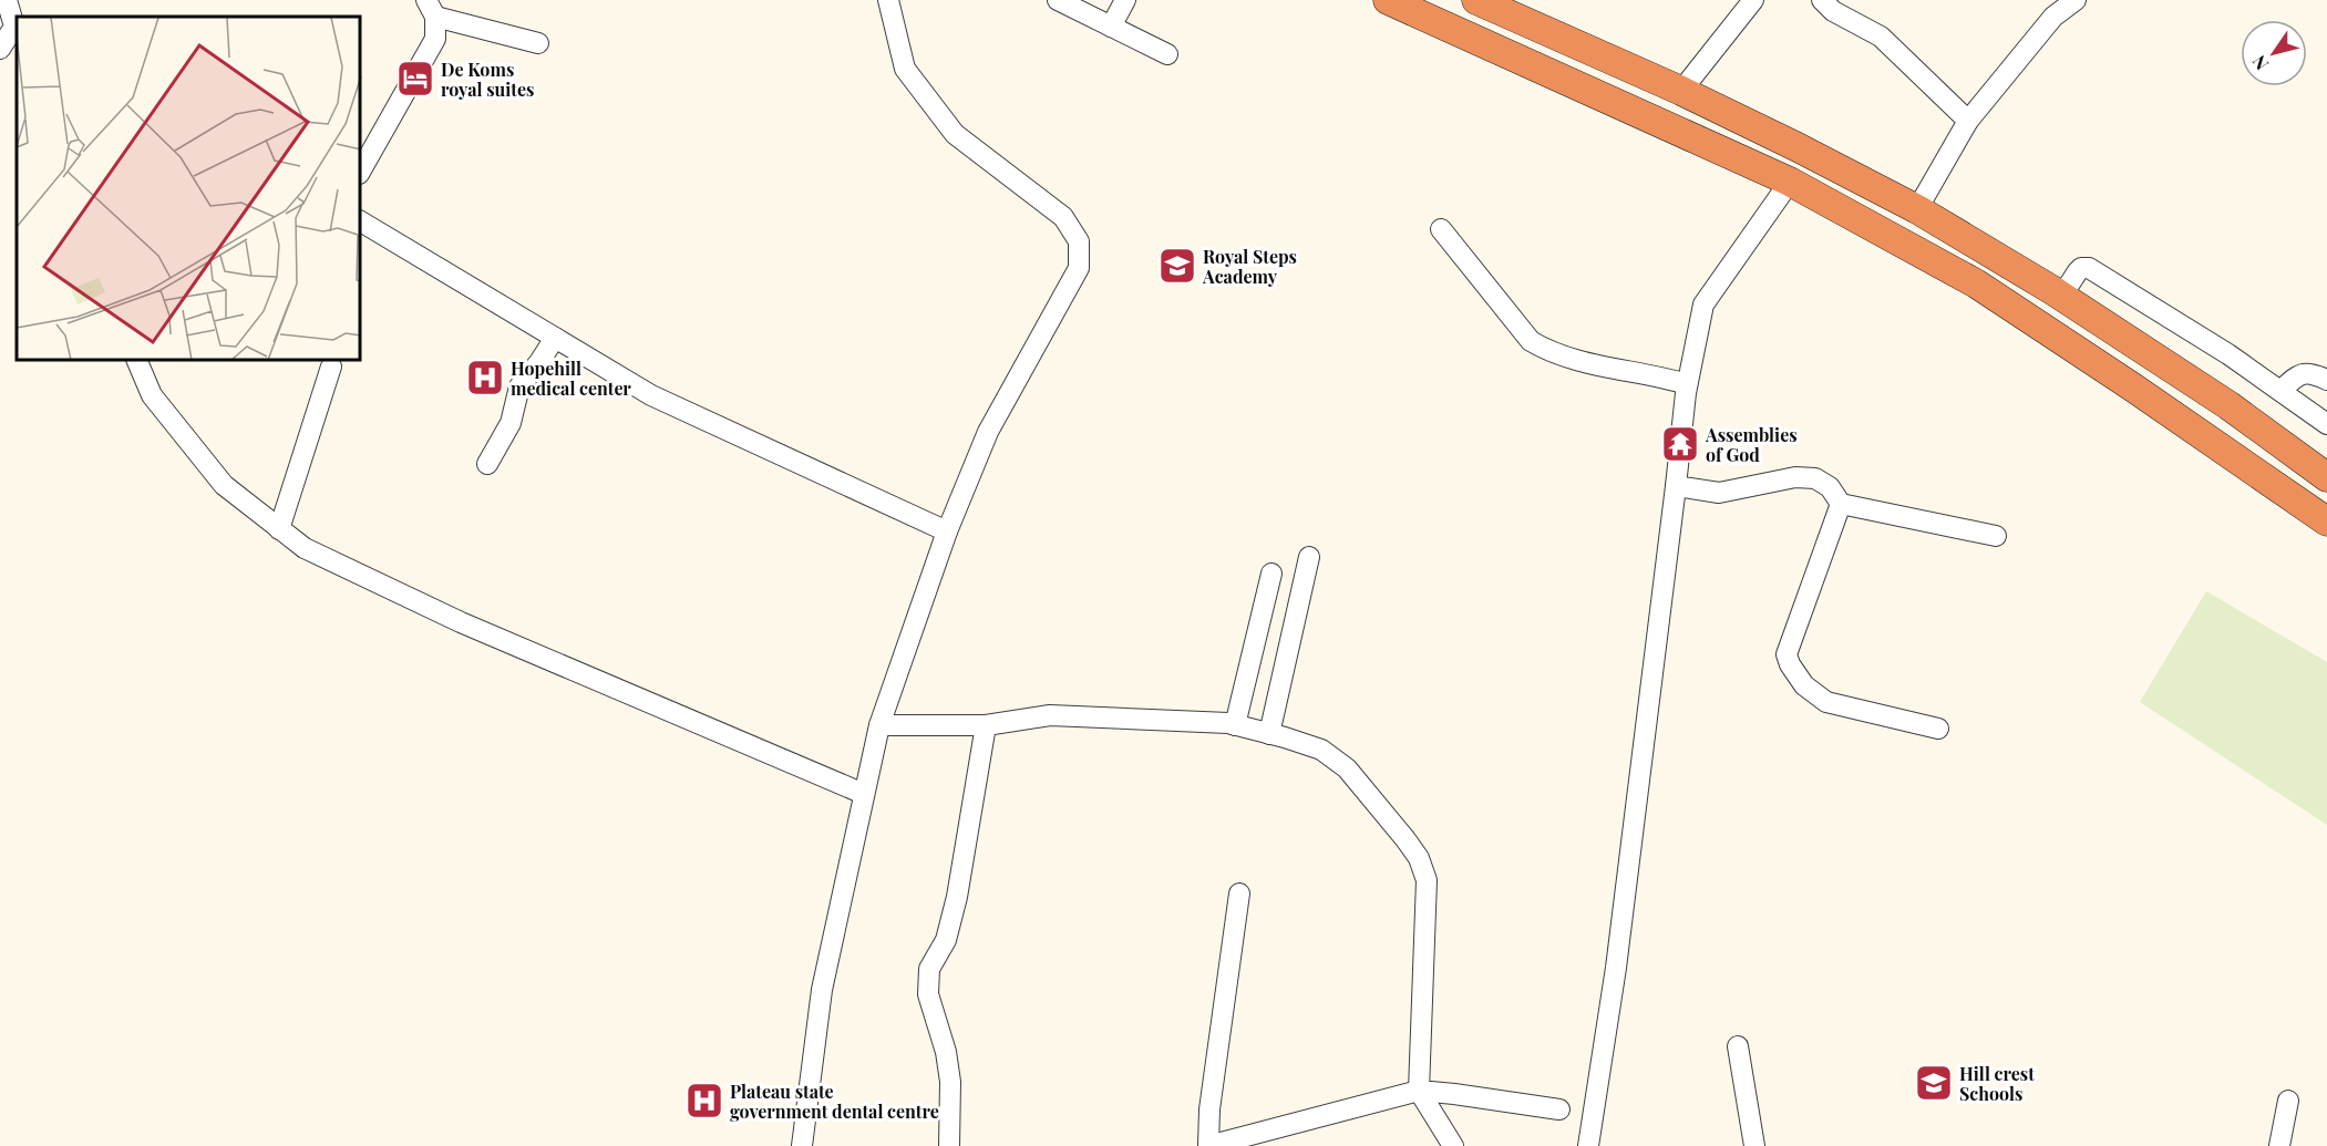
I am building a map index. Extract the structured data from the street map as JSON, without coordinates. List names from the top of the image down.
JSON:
{
  "places": {
    "hotel": ["De Koms royal suites"],
    "school or university": ["Royal Steps Academy", "Hill crest Schools"],
    "hospital": ["Hopehill medical center", "Plateau state government dental centre"],
    "temple": ["Assemblies of God"]
  },
  "north": "bottom left"
}
